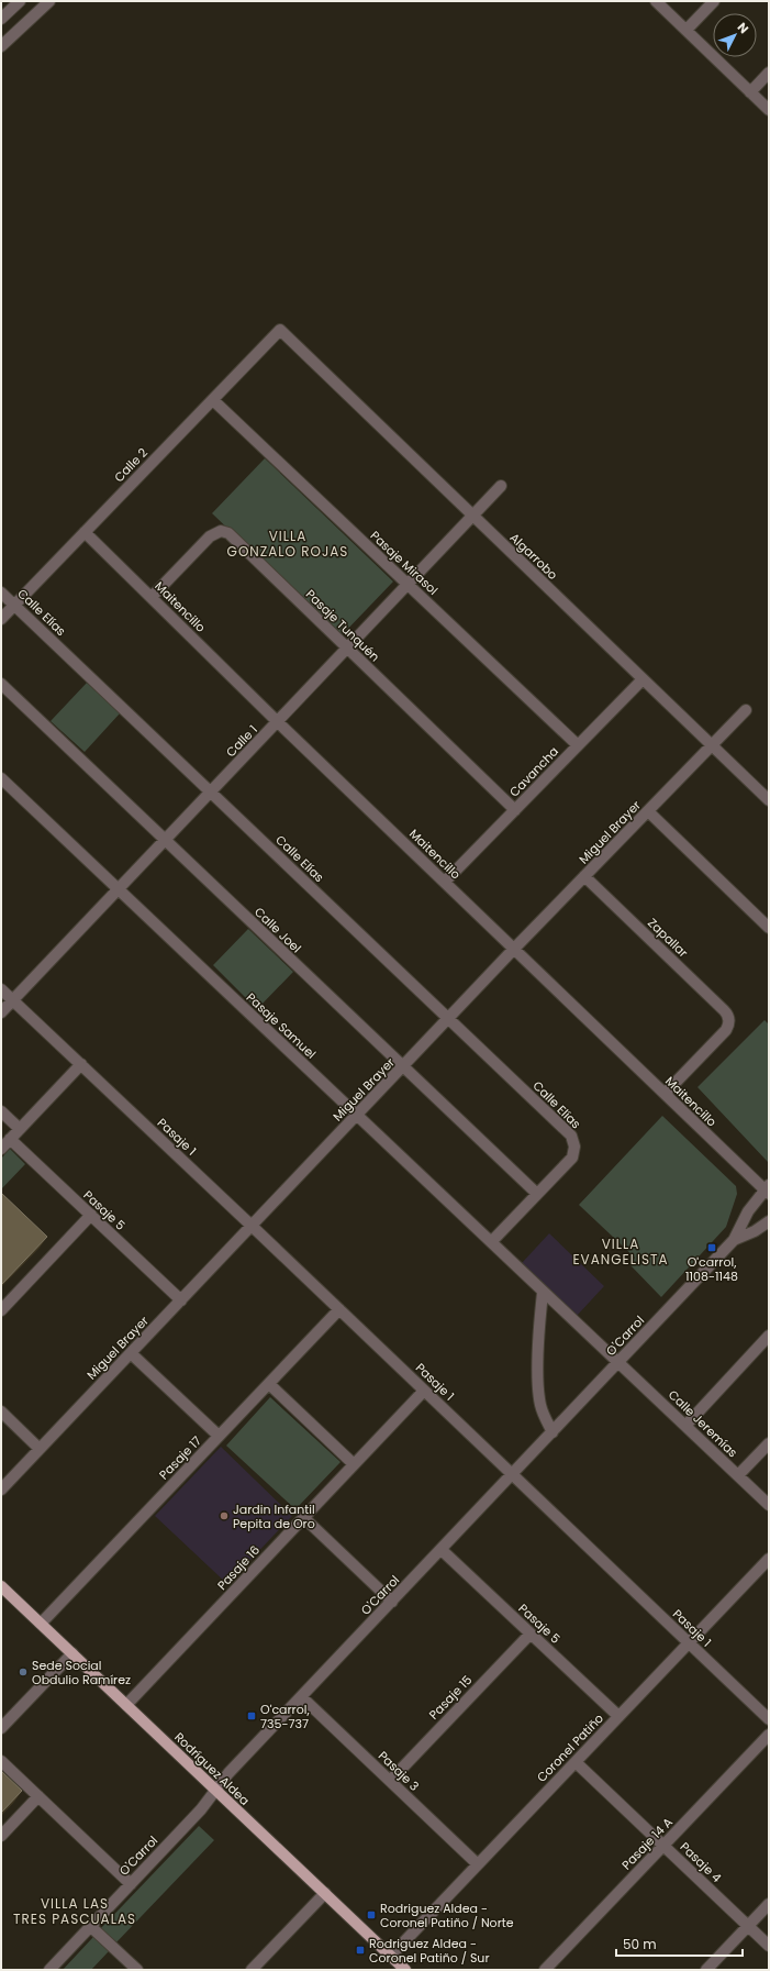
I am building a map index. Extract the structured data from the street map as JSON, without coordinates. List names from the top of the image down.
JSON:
{
  "streets": {
    "main road": ["Rodríguez Aldea"],
    "street": [
      "Calle 2",
      "Algarrobo",
      "Pasaje Mirasol",
      "Maitencillo",
      "Calle Elías",
      "Pasaje Tunquén",
      "Calle 1",
      "Cavancha",
      "Miguel Brayer",
      "Calle Joel",
      "Zapallar",
      "Pasaje Samuel",
      "Pasaje 1",
      "Pasaje 5",
      "O'Carrol",
      "Calle Jeremías",
      "Pasaje 17",
      "Pasaje 16",
      "Pasaje 15",
      "Coronel Patiño",
      "Pasaje 3",
      "Pasaje 14 A",
      "Pasaje 4"
    ]
  },
  "crossings": [
    ["Calle 2", "Algarrobo"],
    ["Calle 2", "Pasaje Mirasol"],
    ["Calle 2", "Maitencillo"],
    ["Calle 2", "Calle Elías"],
    ["Algarrobo", "Calle 1"],
    ["Algarrobo", "Cavancha"],
    ["Algarrobo", "Miguel Brayer"],
    ["Pasaje Mirasol", "Calle 1"],
    ["Pasaje Mirasol", "Cavancha"],
    ["Maitencillo", "Pasaje Tunquén"],
    ["Maitencillo", "Calle 1"],
    ["Maitencillo", "Cavancha"],
    ["Maitencillo", "Miguel Brayer"],
    ["Maitencillo", "Zapallar"],
    ["Maitencillo", "O'Carrol"],
    ["Calle Elías", "Calle 1"],
    ["Calle Elías", "Miguel Brayer"],
    ["Calle Elías", "Calle Joel"],
    ["Pasaje Tunquén", "Calle 1"],
    ["Pasaje Tunquén", "Cavancha"],
    ["Calle 1", "Calle Joel"],
    ["Calle 1", "Pasaje Samuel"],
    ["Calle 1", "Pasaje 1"],
    ["Miguel Brayer", "Calle Joel"],
    ["Miguel Brayer", "Zapallar"],
    ["Miguel Brayer", "Pasaje Samuel"],
    ["Miguel Brayer", "Pasaje 1"],
    ["Miguel Brayer", "Pasaje 5"],
    ["Pasaje Samuel", "Calle Jeremías"],
    ["Pasaje 1", "O'Carrol"],
    ["Pasaje 1", "Pasaje 17"],
    ["Pasaje 1", "Pasaje 16"],
    ["Pasaje 1", "Coronel Patiño"],
    ["Pasaje 5", "O'Carrol"],
    ["Pasaje 5", "Pasaje 15"],
    ["Pasaje 5", "Coronel Patiño"],
    ["O'Carrol", "Calle Jeremías"],
    ["O'Carrol", "Rodríguez Aldea"],
    ["O'Carrol", "Pasaje 3"],
    ["Pasaje 17", "Rodríguez Aldea"],
    ["Pasaje 16", "Rodríguez Aldea"],
    ["Pasaje 15", "Pasaje 3"],
    ["Coronel Patiño", "Rodríguez Aldea"],
    ["Coronel Patiño", "Pasaje 3"],
    ["Coronel Patiño", "Pasaje 4"],
    ["Pasaje 14 A", "Pasaje 4"]
  ],
  "districts": ["VILLA GONZALO ROJAS", "VILLA EVANGELISTA", "VILLA LAS TRES PASCUALAS"],
  "places": {
    "transit": [
      "O'carrol, 1108-1148",
      "O'carrol, 735-737",
      "Rodriguez Aldea - Coronel Patiño / Norte",
      "Rodriguez Aldea - Coronel Patiño / Sur"
    ],
    "other": ["Jardin Infantil Pepita de Oro", "Sede Social Obdulio Ramírez"]
  },
  "scale_bar": "50 m",
  "north": "top right"
}
